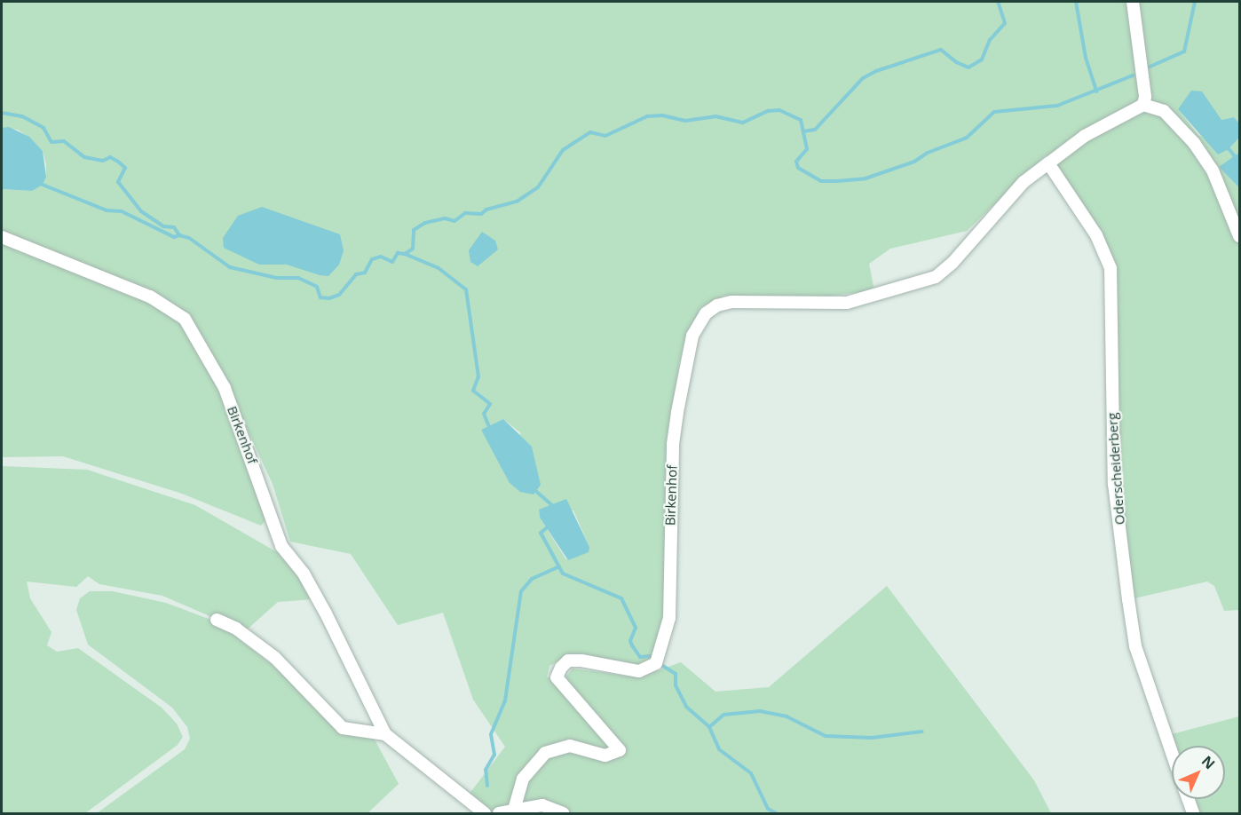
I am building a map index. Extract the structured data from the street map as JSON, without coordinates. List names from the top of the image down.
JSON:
{
  "streets": {
    "street": ["Birkenhof", "Oderscheiderberg"]
  },
  "crossings": [
    ["Birkenhof", "Oderscheiderberg"]
  ],
  "north": "top right"
}
